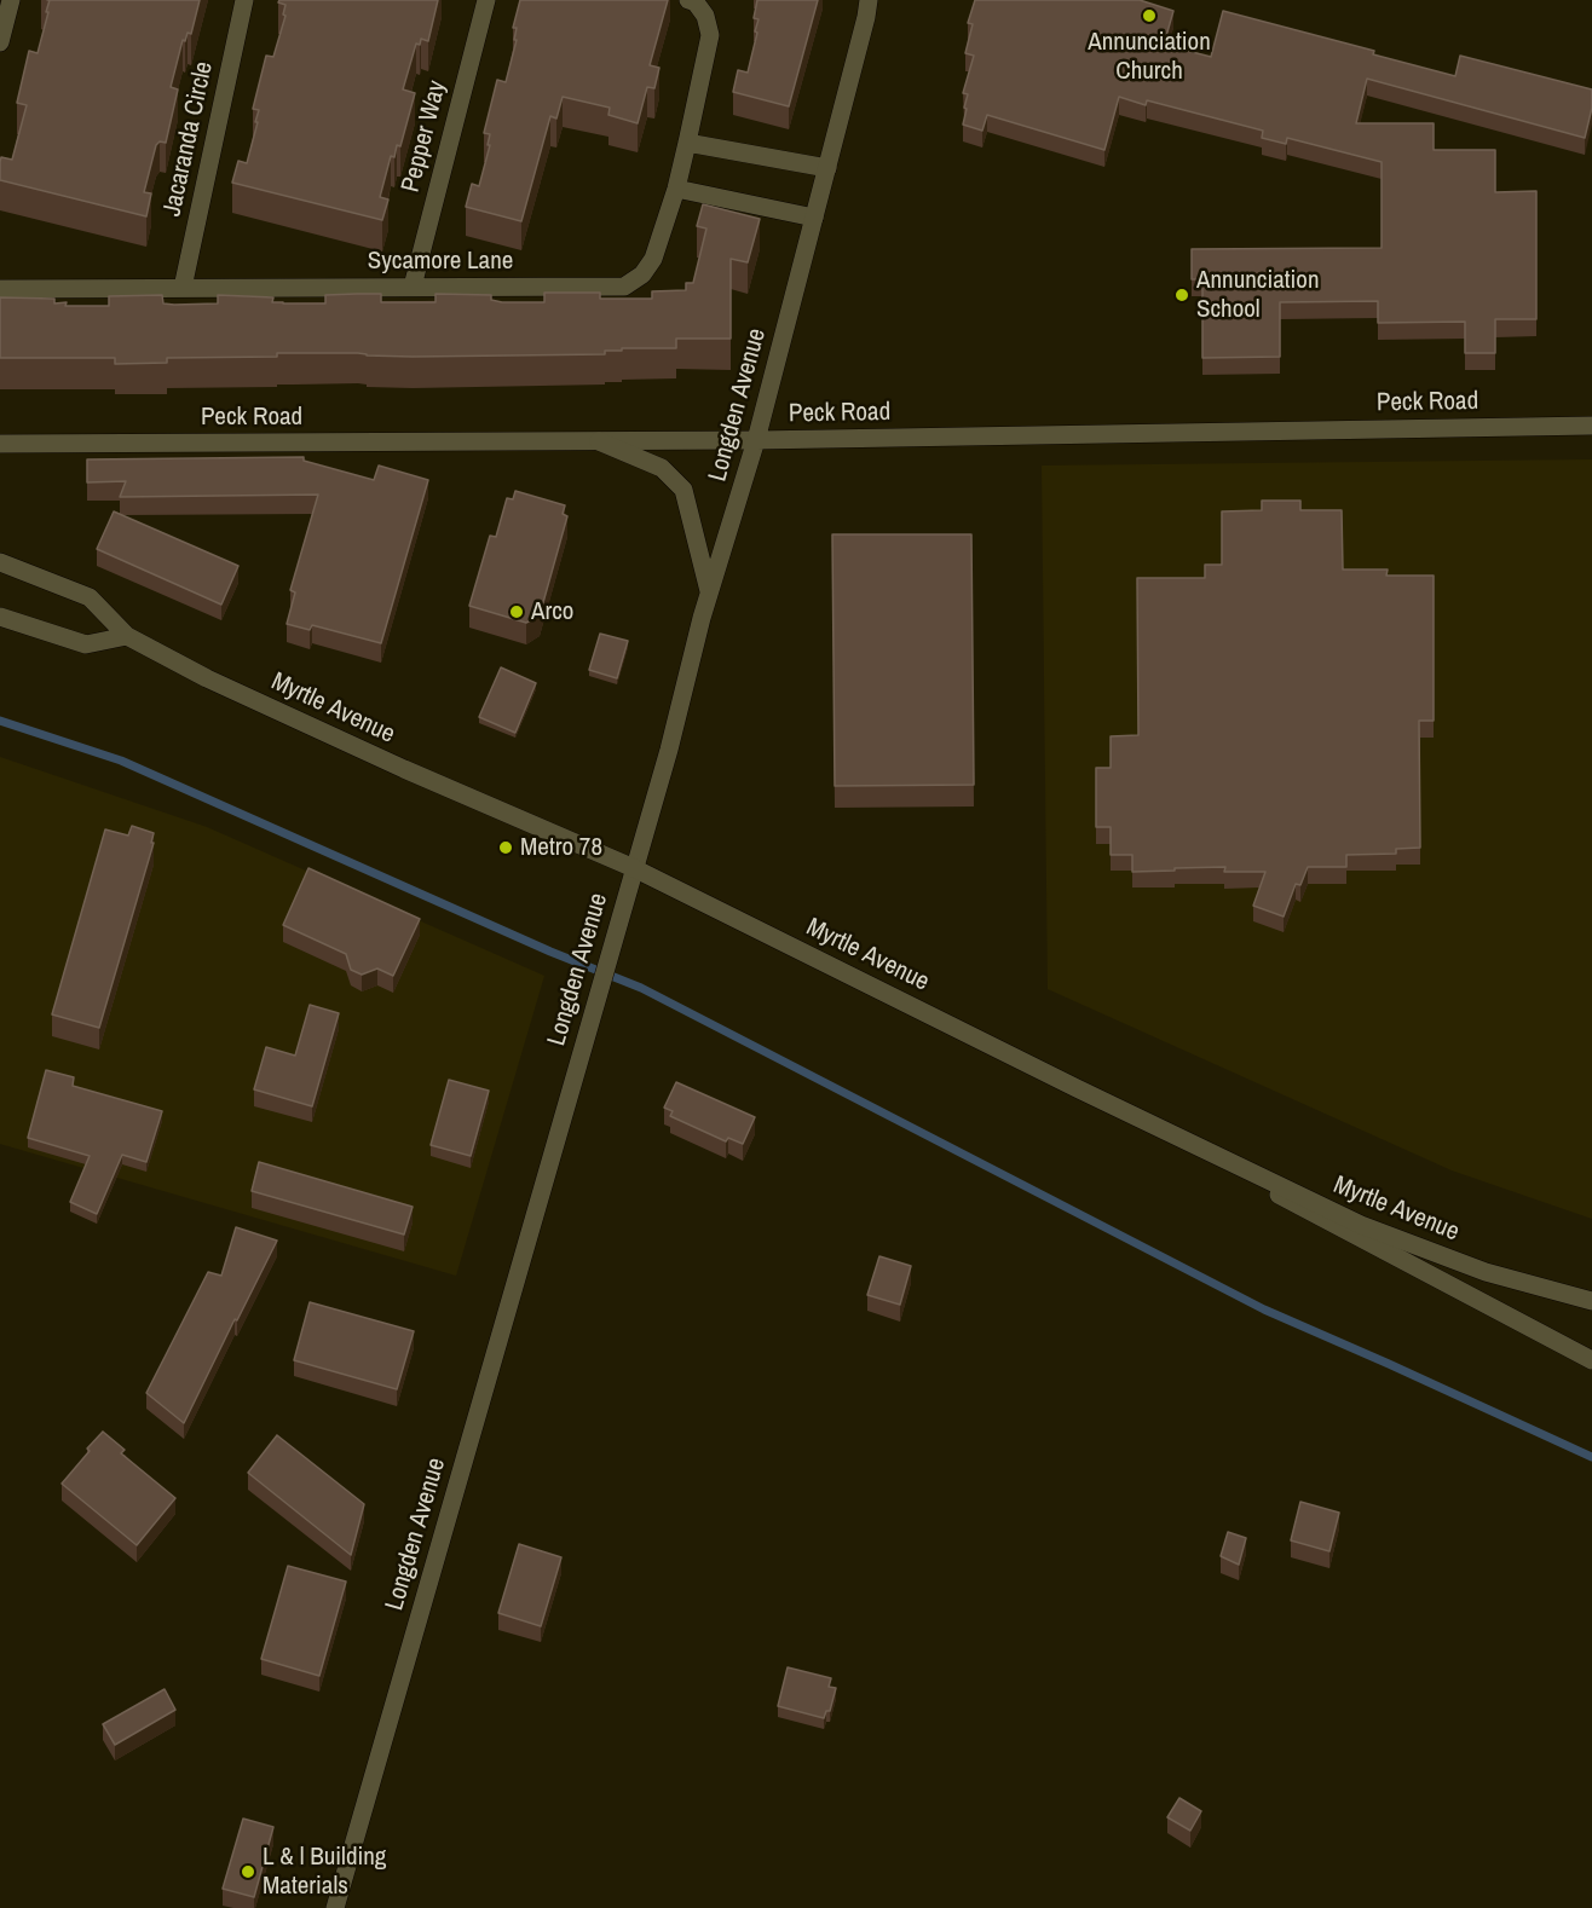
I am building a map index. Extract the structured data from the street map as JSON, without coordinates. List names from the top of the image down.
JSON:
{
  "streets": {
    "street": [
      "Pepper Way",
      "Jacaranda Circle",
      "Sycamore Lane",
      "Peck Road",
      "Longden Avenue",
      "Myrtle Avenue"
    ]
  },
  "crossings": [
    ["Pepper Way", "Sycamore Lane"],
    ["Jacaranda Circle", "Sycamore Lane"],
    ["Peck Road", "Longden Avenue"],
    ["Longden Avenue", "Myrtle Avenue"]
  ],
  "places": [
    "Annunciation Church",
    "Annunciation School",
    "Arco",
    "Metro 78",
    "L & l Building Materials"
  ]
}
